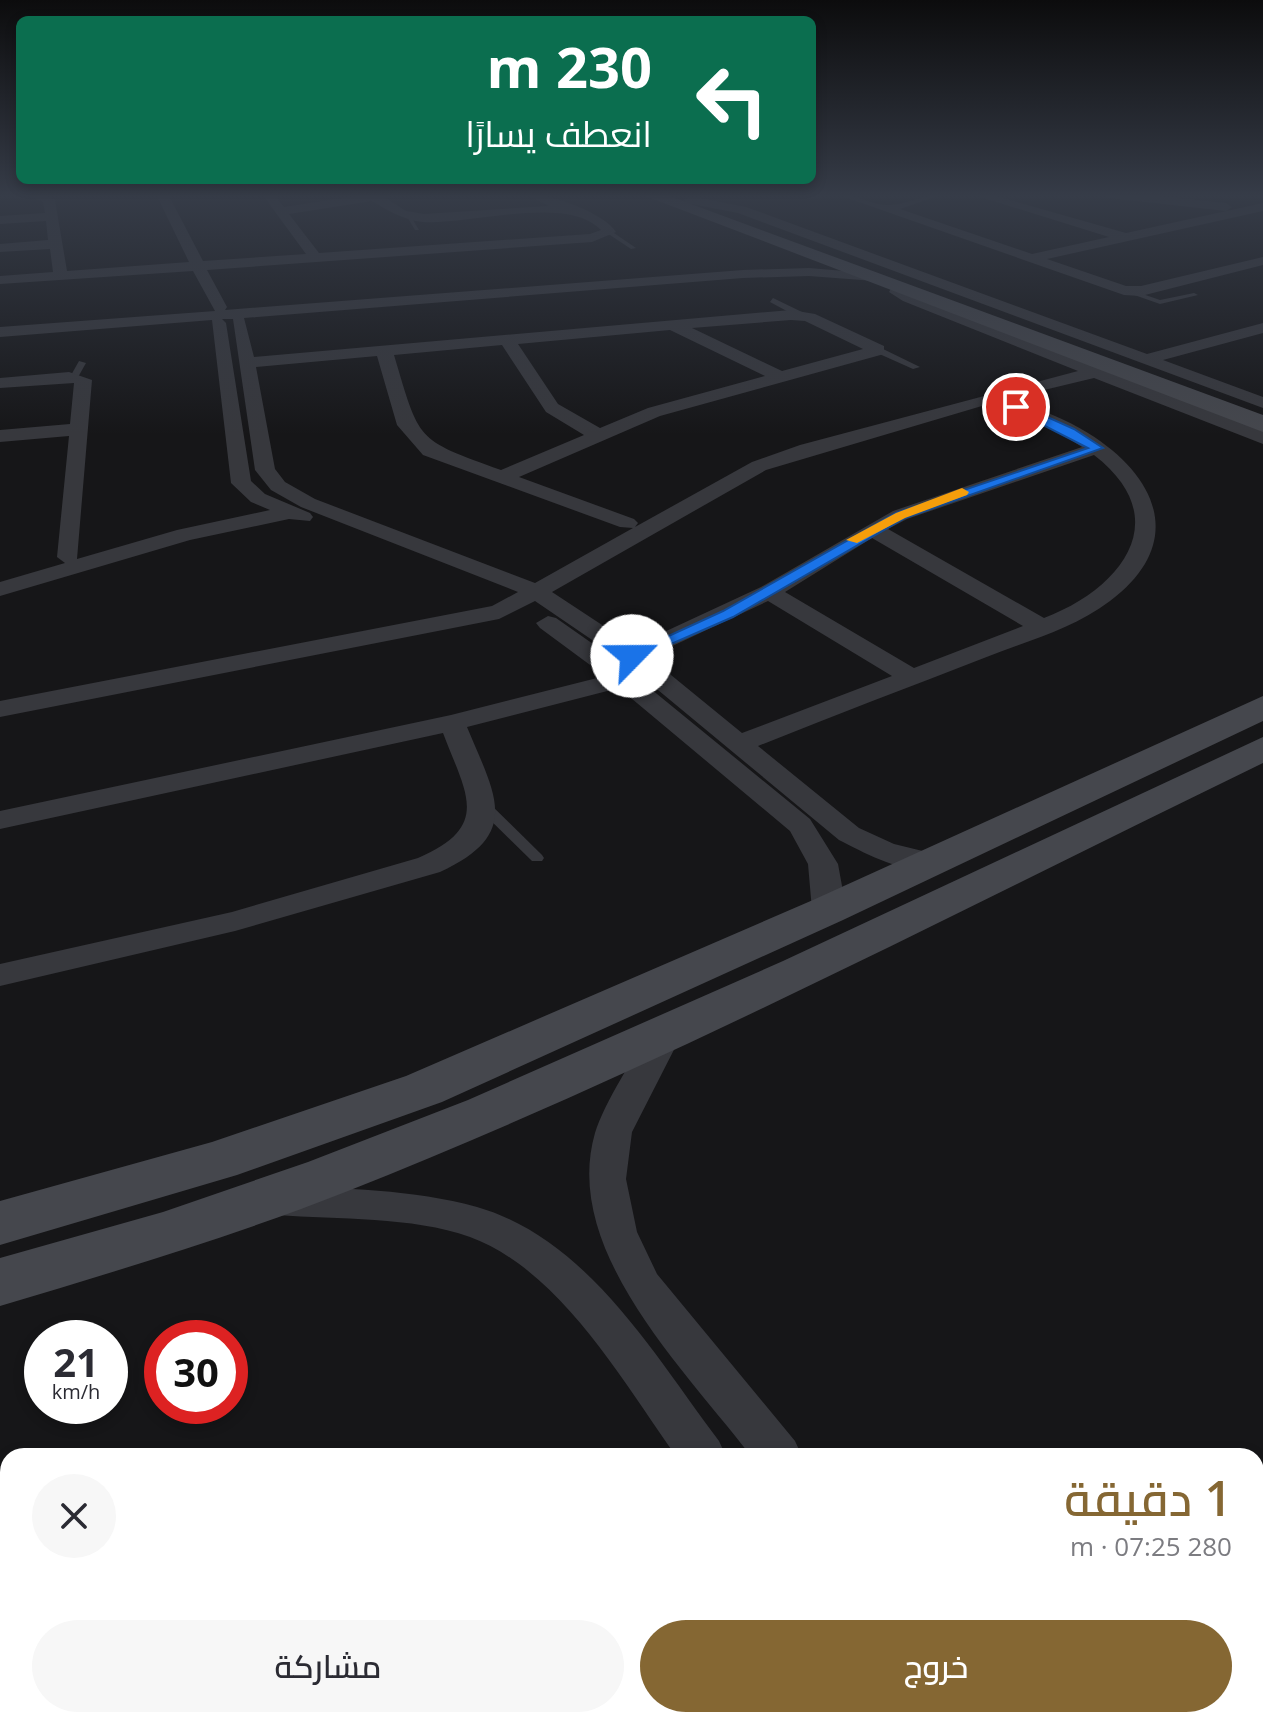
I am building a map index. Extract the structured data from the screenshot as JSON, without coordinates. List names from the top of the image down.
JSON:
{
  "page": {
    "turn": ["230 m", "انعطف يسارًا"],
    "speed": "21 km/h",
    "limit": "30",
    "heading": ["1 دقيقة", "280 m · 07:25"],
    "buttons": ["خروج", "مشاركة"]
  }
}
